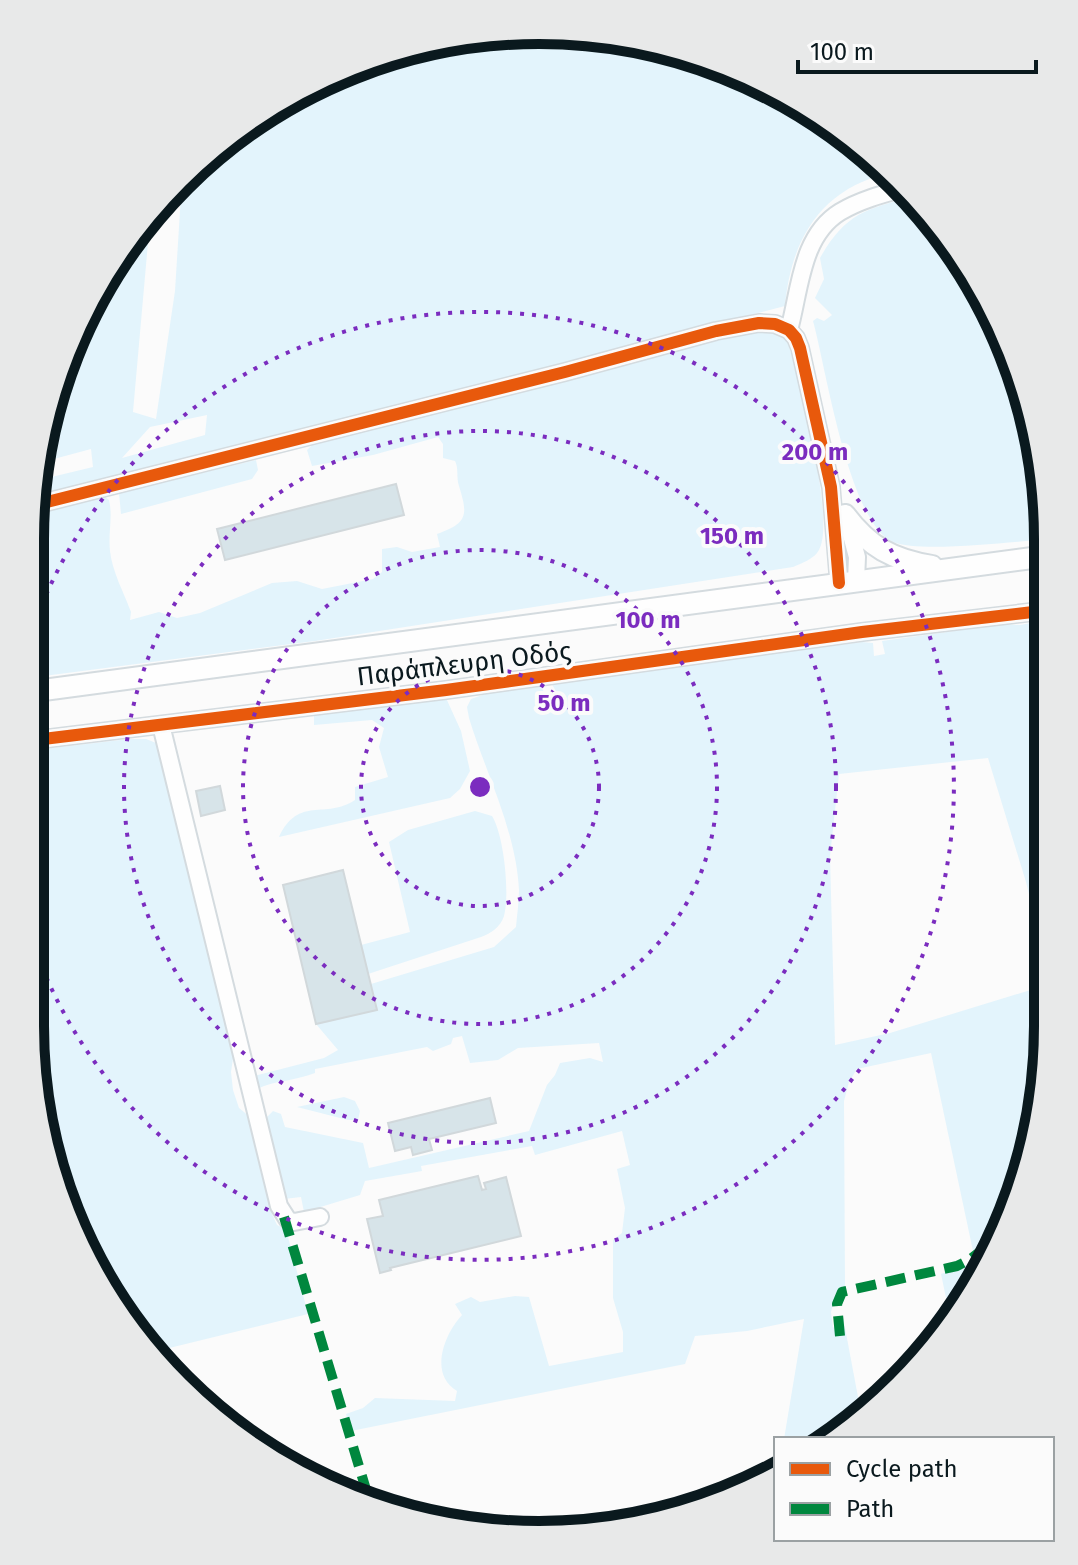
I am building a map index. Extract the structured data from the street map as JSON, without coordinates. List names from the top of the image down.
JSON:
{
  "streets": {
    "street": ["Παράπλευρη Οδός"]
  },
  "legend": ["Cycle path", "Path"],
  "scale_bar": "100 m",
  "rings": [
    "200 m",
    "150 m",
    "100 m",
    "50 m"
  ]
}
